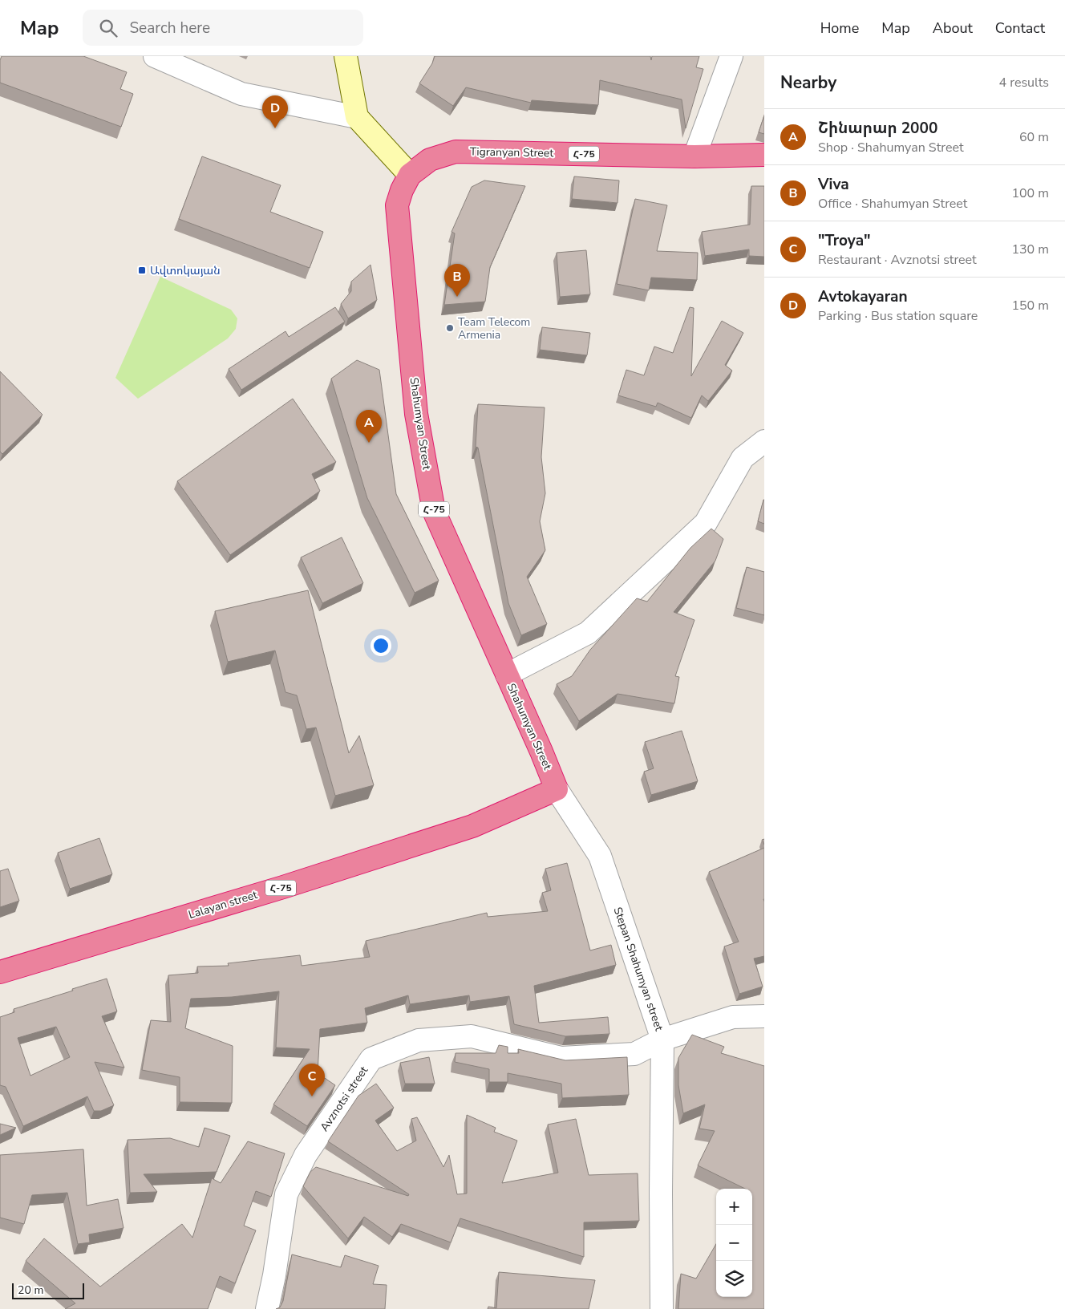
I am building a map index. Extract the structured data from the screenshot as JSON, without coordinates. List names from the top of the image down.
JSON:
{
  "streets": {
    "highway": [
      "Tigranyan Street",
      "Հ-75",
      "Shahumyan Street",
      "Lalayan street"
    ],
    "street": ["Stepan Shahumyan street", "Avznotsi street"]
  },
  "crossings": [
    ["Tigranyan Street", "Shahumyan Street"],
    ["Shahumyan Street", "Lalayan street"],
    ["Shahumyan Street", "Stepan Shahumyan street"],
    ["Lalayan street", "Stepan Shahumyan street"],
    ["Stepan Shahumyan street", "Avznotsi street"]
  ],
  "places": {
    "transit": ["Ավտոկայան"],
    "other": ["Team Telecom Armenia"]
  },
  "scale_bar": "20 m",
  "page": {
    "header": "Map",
    "search": "Search here",
    "nav": [
      "Home",
      "Map",
      "About",
      "Contact"
    ],
    "heading": ["Nearby", "4 results"],
    "pins": [
      "D",
      "B",
      "A",
      "C"
    ],
    "list": [
      {
        "mark": "A",
        "name": "Շինարար 2000",
        "note": "Shop · Shahumyan Street",
        "value": "60 m"
      },
      {
        "mark": "B",
        "name": "Viva",
        "note": "Office · Shahumyan Street",
        "value": "100 m"
      },
      {
        "mark": "C",
        "name": "\"Troya\"",
        "note": "Restaurant · Avznotsi street",
        "value": "130 m"
      },
      {
        "mark": "D",
        "name": "Avtokayaran",
        "note": "Parking · Bus station square",
        "value": "150 m"
      }
    ],
    "map_buttons": ["+", "−"],
    "scale": "20 m"
  }
}
